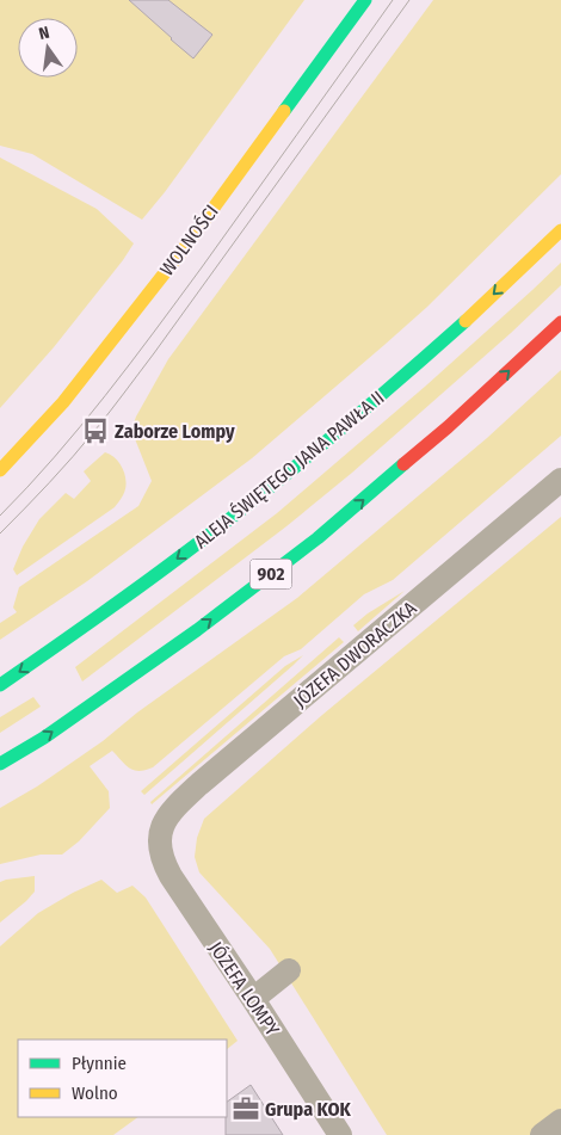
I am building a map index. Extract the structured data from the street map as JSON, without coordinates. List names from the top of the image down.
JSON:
{
  "streets": {
    "main road": ["WOLNOŚCI", "ALEJA ŚWIĘTEGO JANA PAWŁA II", "902"],
    "street": ["JÓZEFA DWORACZKA", "JÓZEFA LOMPY"]
  },
  "crossings": [
    ["JÓZEFA DWORACZKA", "JÓZEFA LOMPY"]
  ],
  "places": {
    "bus stop": ["Zaborze Lompy"],
    "office": ["Grupa KOK"]
  },
  "legend": ["Płynnie", "Wolno"],
  "north": "top"
}
